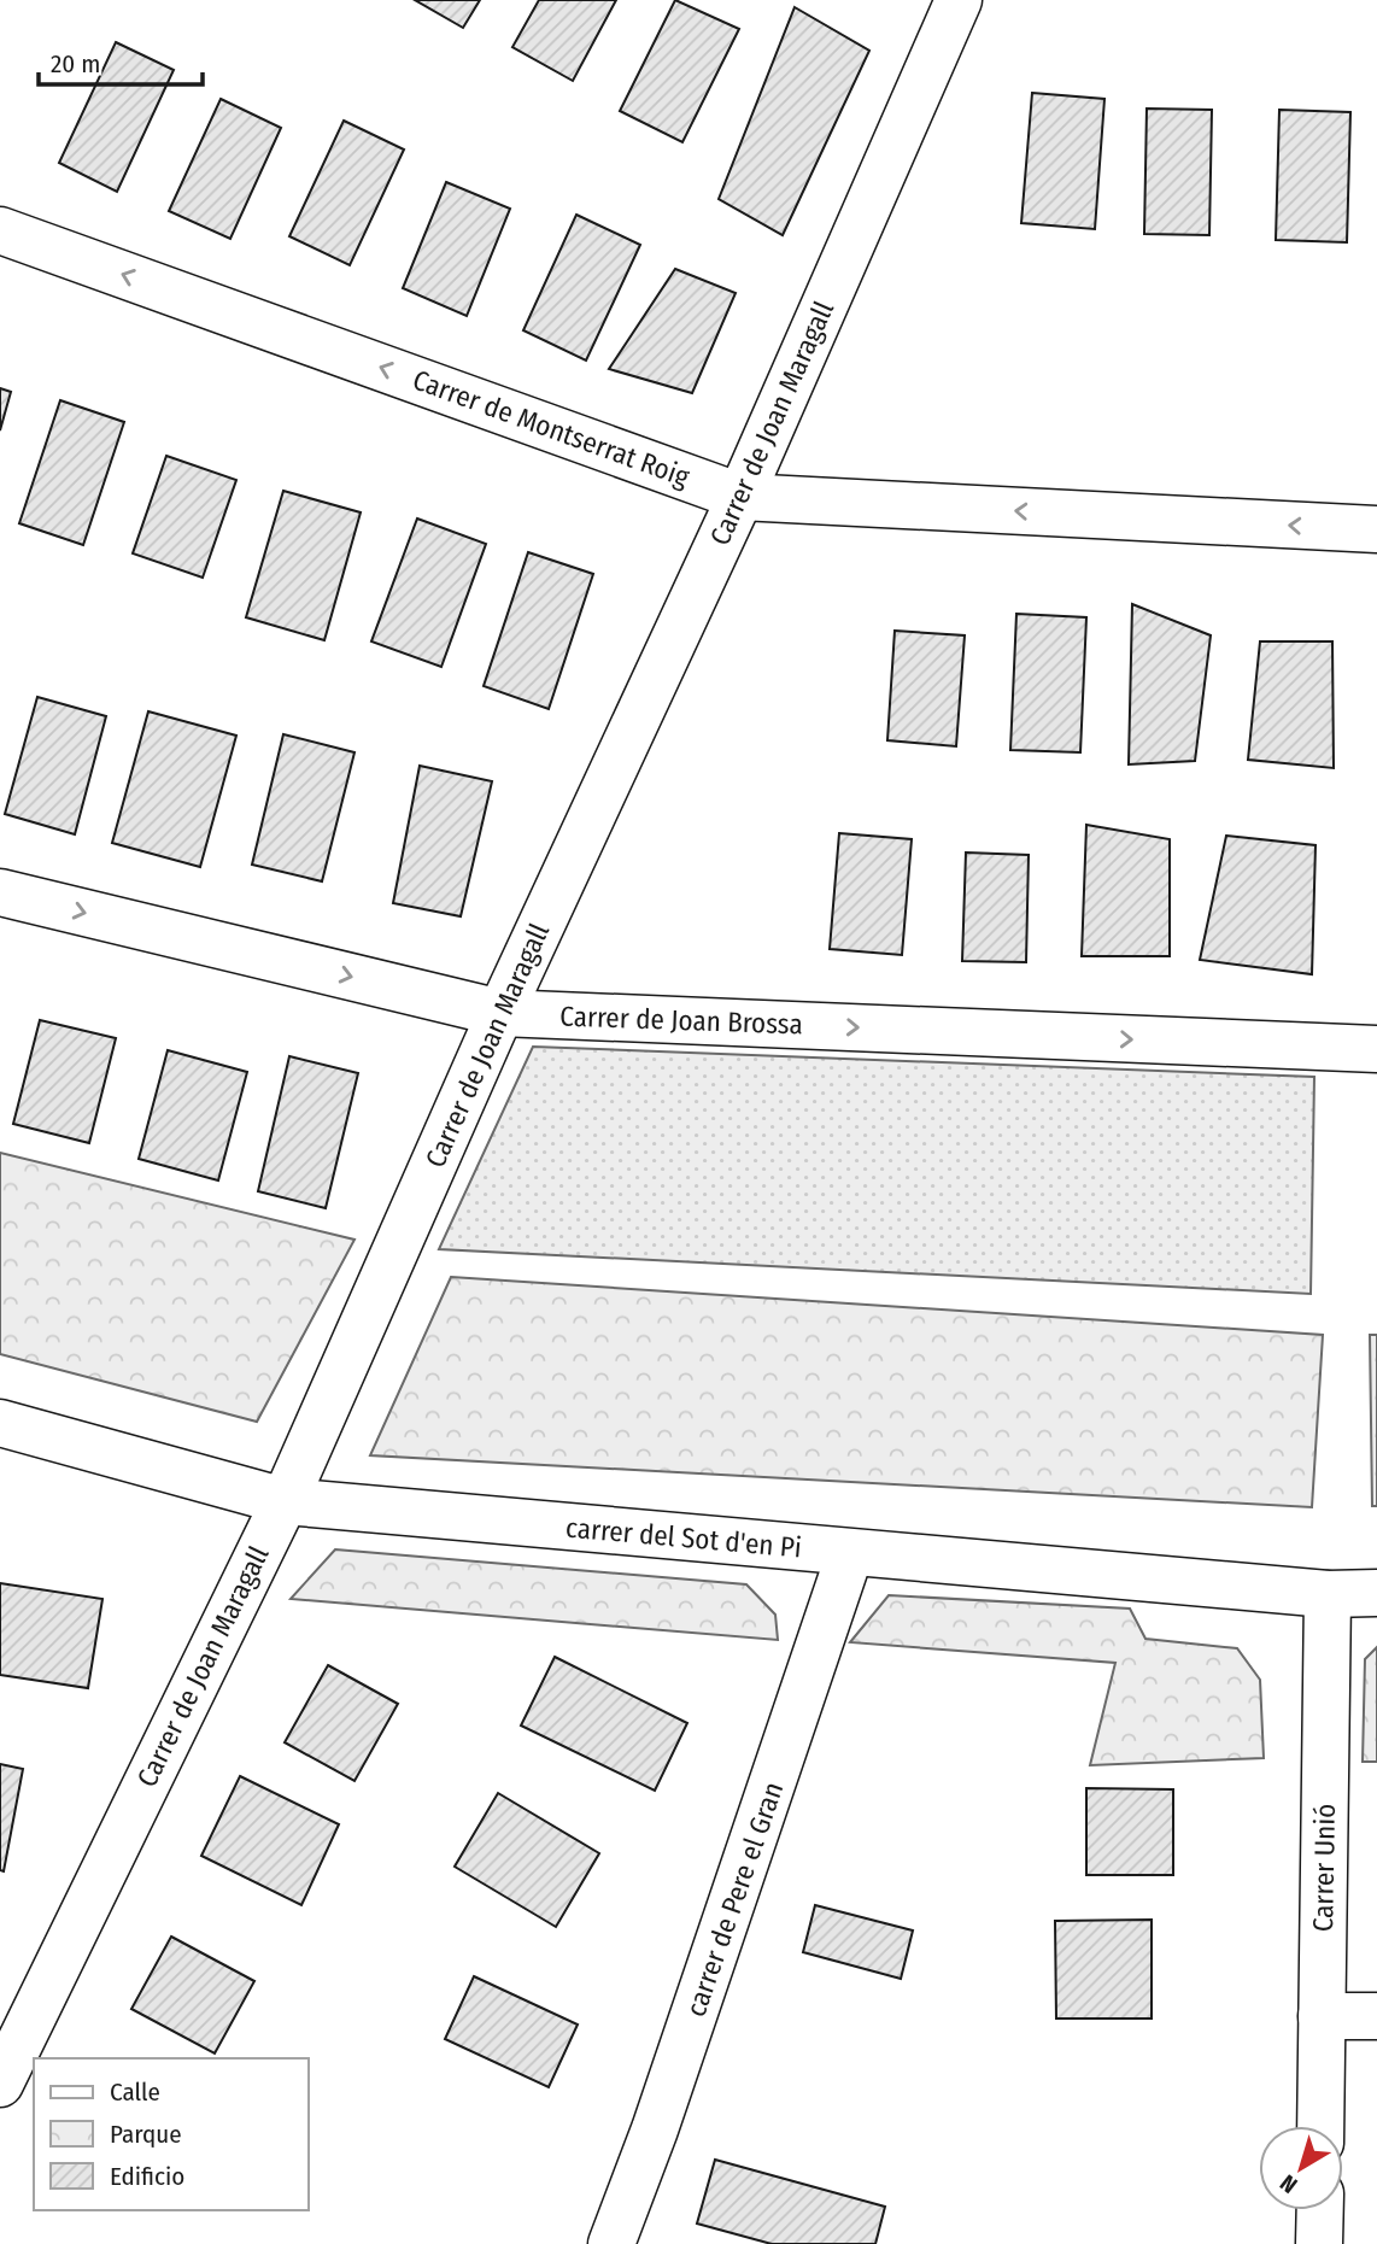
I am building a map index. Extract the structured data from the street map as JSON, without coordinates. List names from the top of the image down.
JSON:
{
  "streets": {
    "street": [
      "Carrer de Joan Maragall",
      "Carrer de Montserrat Roig",
      "Carrer de Joan Brossa",
      "carrer del Sot d'en Pi",
      "Carrer Unió",
      "carrer de Pere el Gran"
    ]
  },
  "crossings": [
    ["Carrer de Joan Maragall", "Carrer de Montserrat Roig"],
    ["Carrer de Joan Maragall", "Carrer de Joan Brossa"],
    ["Carrer de Joan Maragall", "carrer del Sot d'en Pi"],
    ["carrer del Sot d'en Pi", "Carrer Unió"],
    ["carrer del Sot d'en Pi", "carrer de Pere el Gran"]
  ],
  "one_way": ["Carrer de Montserrat Roig", "Carrer de Joan Brossa"],
  "legend": ["Calle", "Parque", "Edificio"],
  "scale_bar": "20 m",
  "north": "bottom left"
}
